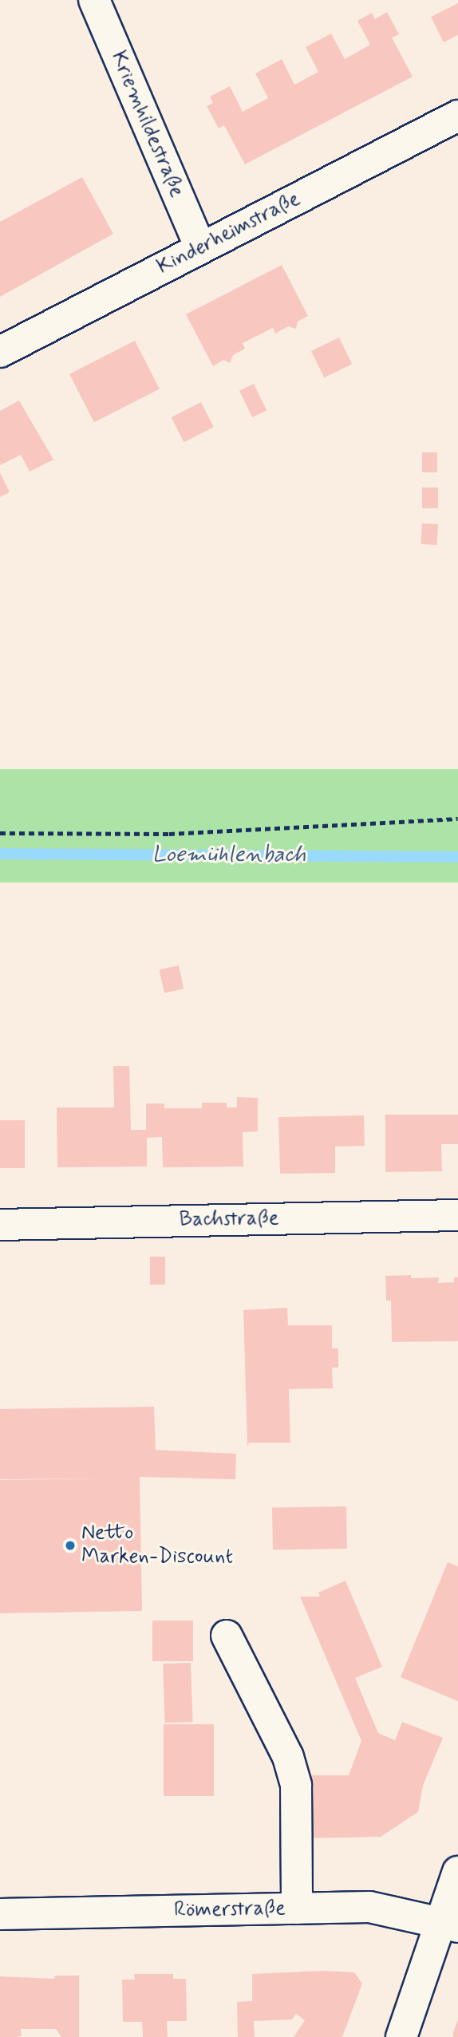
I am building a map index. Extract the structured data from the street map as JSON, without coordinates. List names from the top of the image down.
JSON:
{
  "streets": {
    "street": [
      "Kriemhildestraße",
      "Kinderheimstraße",
      "Bachstraße",
      "Römerstraße"
    ]
  },
  "crossings": [
    ["Kriemhildestraße", "Kinderheimstraße"]
  ],
  "water": ["Loemühlenbach"],
  "places": ["Netto Marken-Discount"]
}
